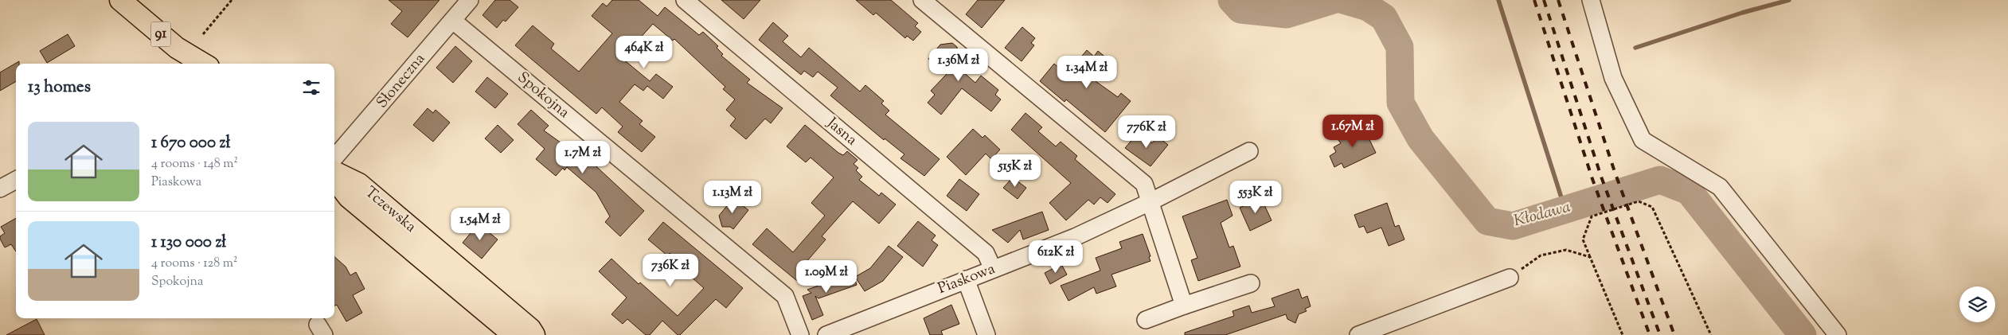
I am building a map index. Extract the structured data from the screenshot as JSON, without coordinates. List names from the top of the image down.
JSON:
{
  "streets": {
    "main road": ["91", "Tczewska"],
    "street": [
      "Słoneczna",
      "Spokojna",
      "Jasna",
      "Piaskowa"
    ]
  },
  "crossings": [
    ["Słoneczna", "Spokojna"],
    ["Jasna", "Piaskowa"]
  ],
  "water": ["Kłodawa"],
  "page": {
    "price": [
      "464K zł",
      "1.36M zł",
      "1.34M zł",
      "1.67M zł",
      "776K zł",
      "1.7M zł",
      "515K zł",
      "1.13M zł",
      "553K zł",
      "1.54M zł",
      "612K zł",
      "736K zł",
      "1.09M zł"
    ],
    "heading": "13 homes",
    "list": [
      {
        "name": "1 670 000 zł",
        "note": "4 rooms · 148 m² · Piaskowa"
      },
      {
        "name": "1 130 000 zł",
        "note": "4 rooms · 128 m² · Spokojna"
      }
    ]
  }
}
